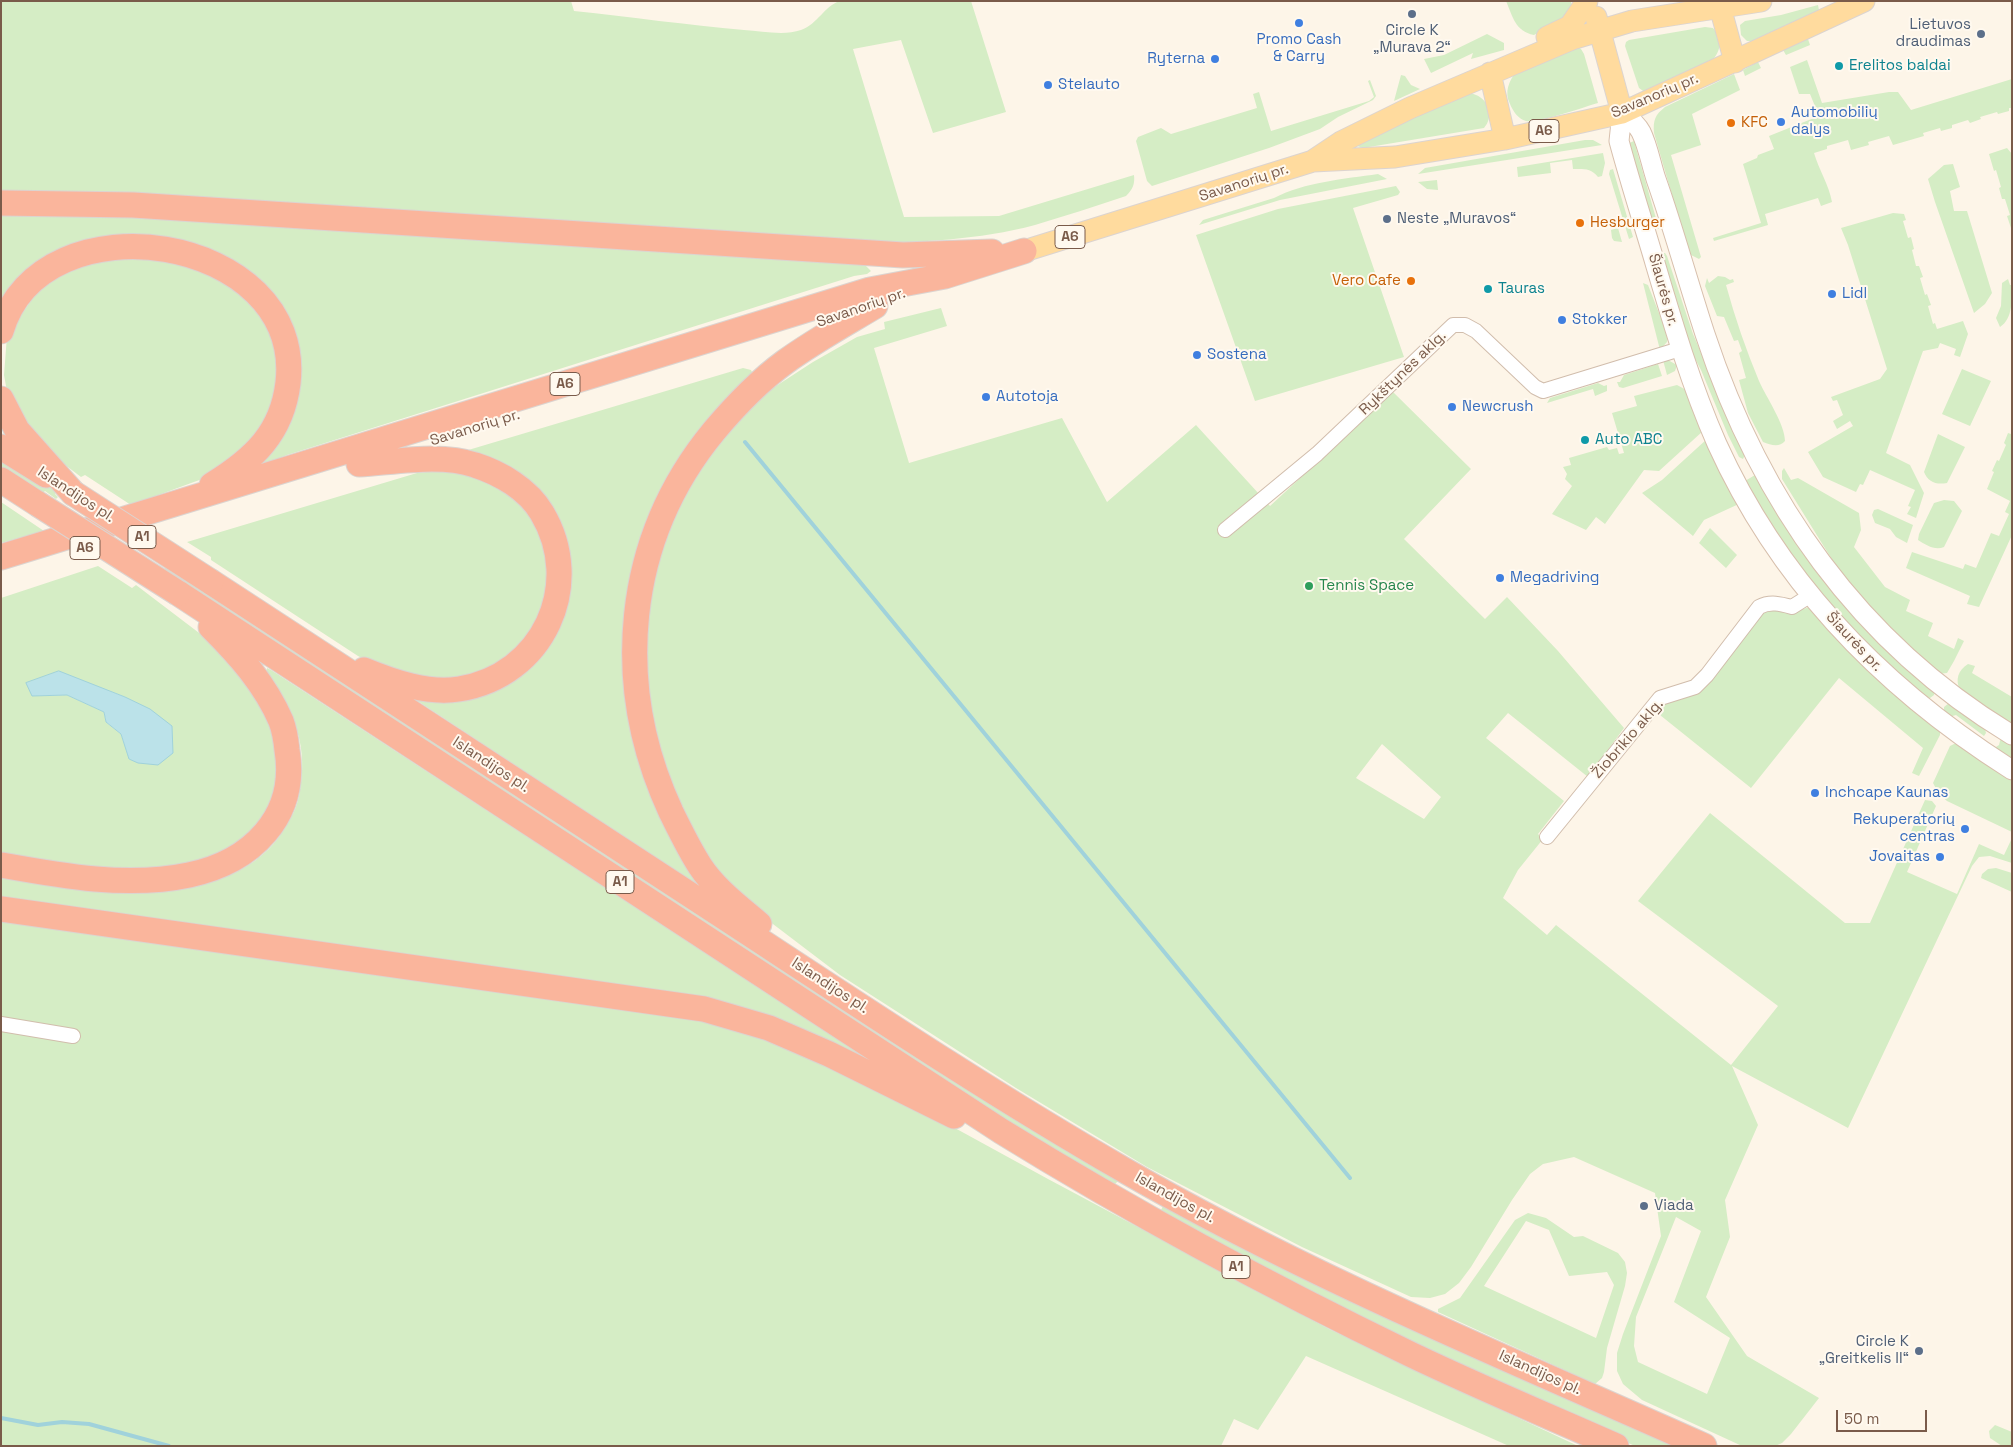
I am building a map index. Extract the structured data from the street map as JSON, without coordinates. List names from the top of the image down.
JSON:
{
  "streets": {
    "highway": [
      "Savanorių pr.",
      "A6",
      "Islandijos pl.",
      "A1"
    ],
    "main road": ["Šiaurės pr."],
    "street": ["Rykštynės aklg.", "Žiobrikio aklg."]
  },
  "crossings": [
    ["Savanorių pr.", "Šiaurės pr."],
    ["Šiaurės pr.", "Rykštynės aklg."],
    ["Šiaurės pr.", "Žiobrikio aklg."]
  ],
  "places": [
    "Circle K „Murava 2“",
    "Promo Cash & Carry",
    "Lietuvos draudimas",
    "Ryterna",
    "Erelitos baldai",
    "Stelauto",
    "Automobilių dalys",
    "KFC",
    "Neste „Muravos“",
    "Hesburger",
    "Vero Cafe",
    "Tauras",
    "Lidl",
    "Stokker",
    "Sostena",
    "Autotoja",
    "Newcrush",
    "Auto ABC",
    "Megadriving",
    "Tennis Space",
    "Inchcape Kaunas",
    "Rekuperatorių centras",
    "Jovaitas",
    "Viada",
    "Circle K „Greitkelis II“"
  ],
  "scale_bar": "50 m"
}
